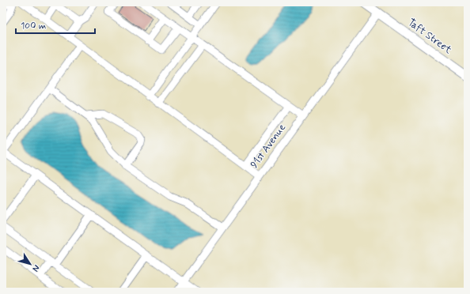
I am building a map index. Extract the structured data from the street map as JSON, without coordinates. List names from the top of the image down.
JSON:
{
  "streets": {
    "main road": ["Taft Street"],
    "street": ["91st Avenue"]
  },
  "crossings": [
    ["Taft Street", "91st Avenue"]
  ],
  "scale_bar": "100 m",
  "north": "bottom right"
}
